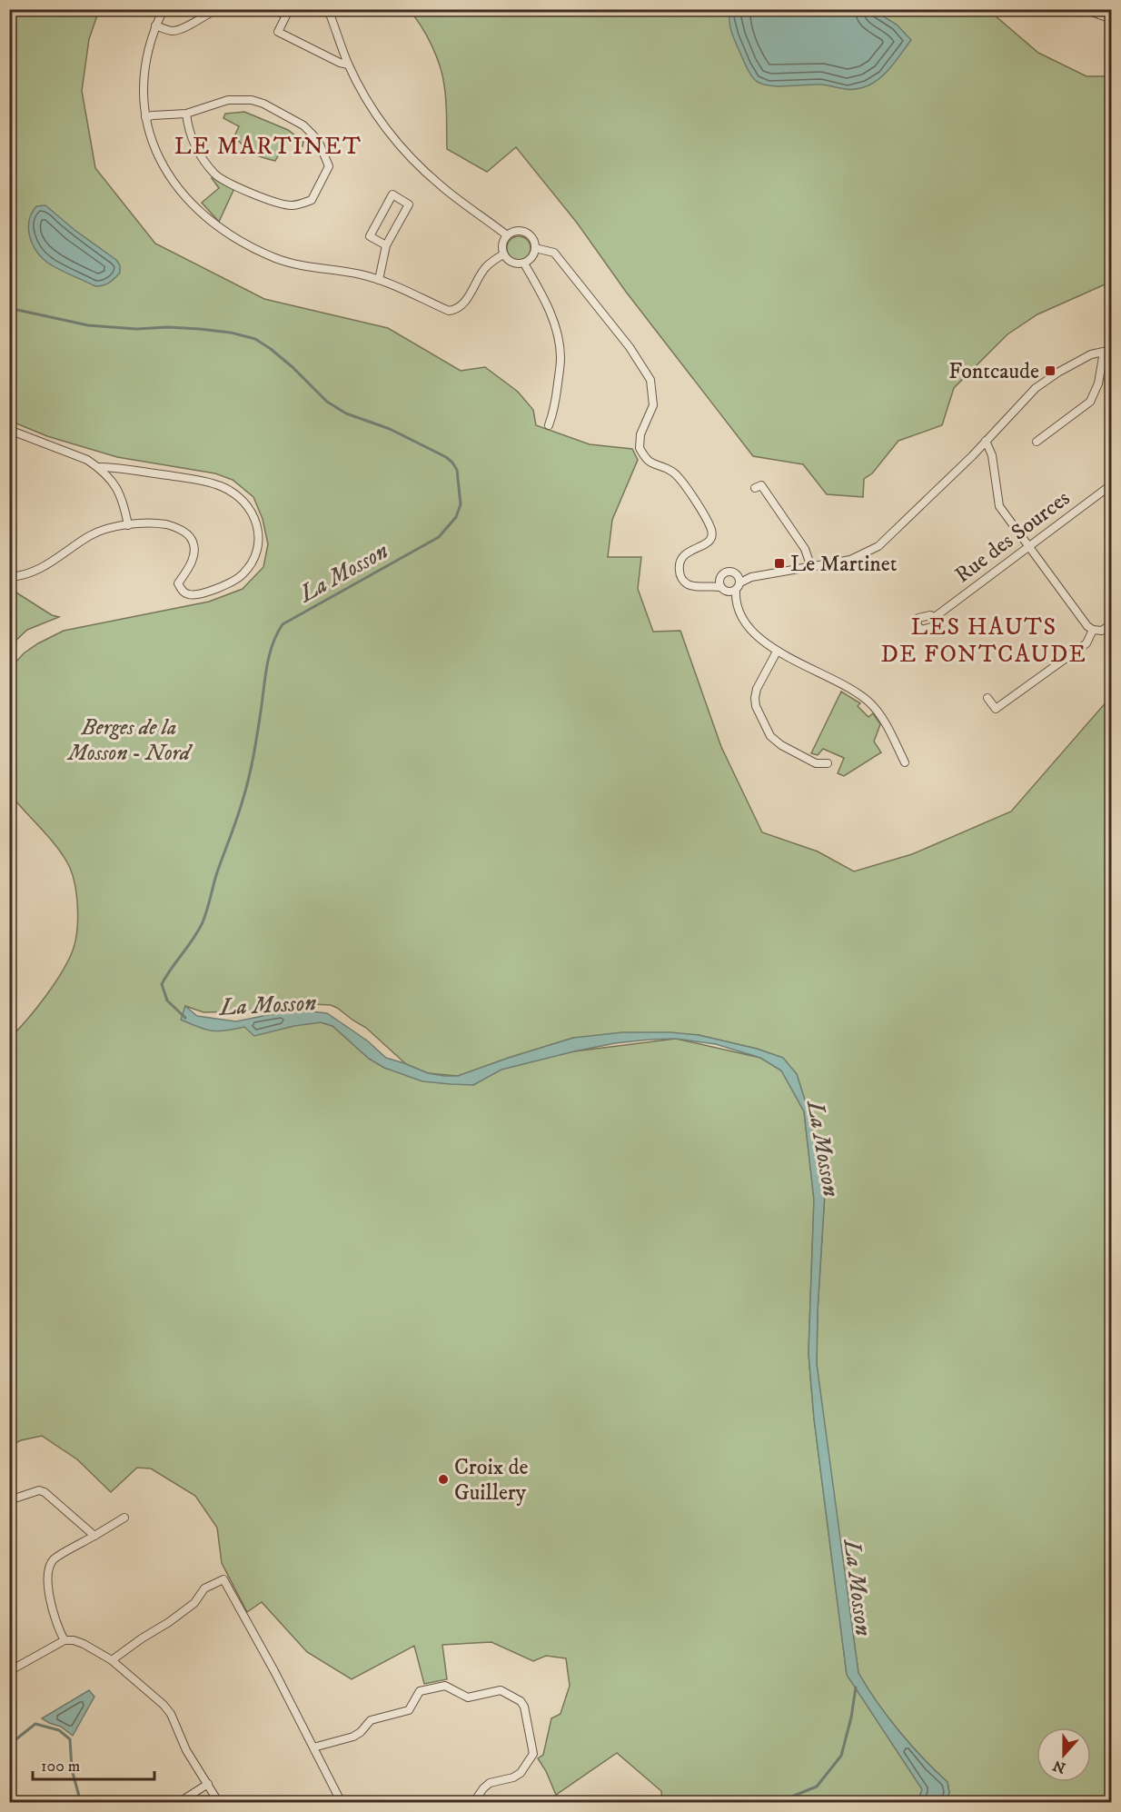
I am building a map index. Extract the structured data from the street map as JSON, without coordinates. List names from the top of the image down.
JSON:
{
  "streets": {
    "street": ["Rue des Sources"]
  },
  "districts": ["LE MARTINET", "LES HAUTS DE FONTCAUDE"],
  "water": ["La Mosson"],
  "parks": ["Berges de la Mosson - Nord"],
  "places": {
    "transit": ["Fontcaude", "Le Martinet"],
    "other": ["Croix de Guillery"]
  },
  "scale_bar": "100 m",
  "north": "bottom"
}
